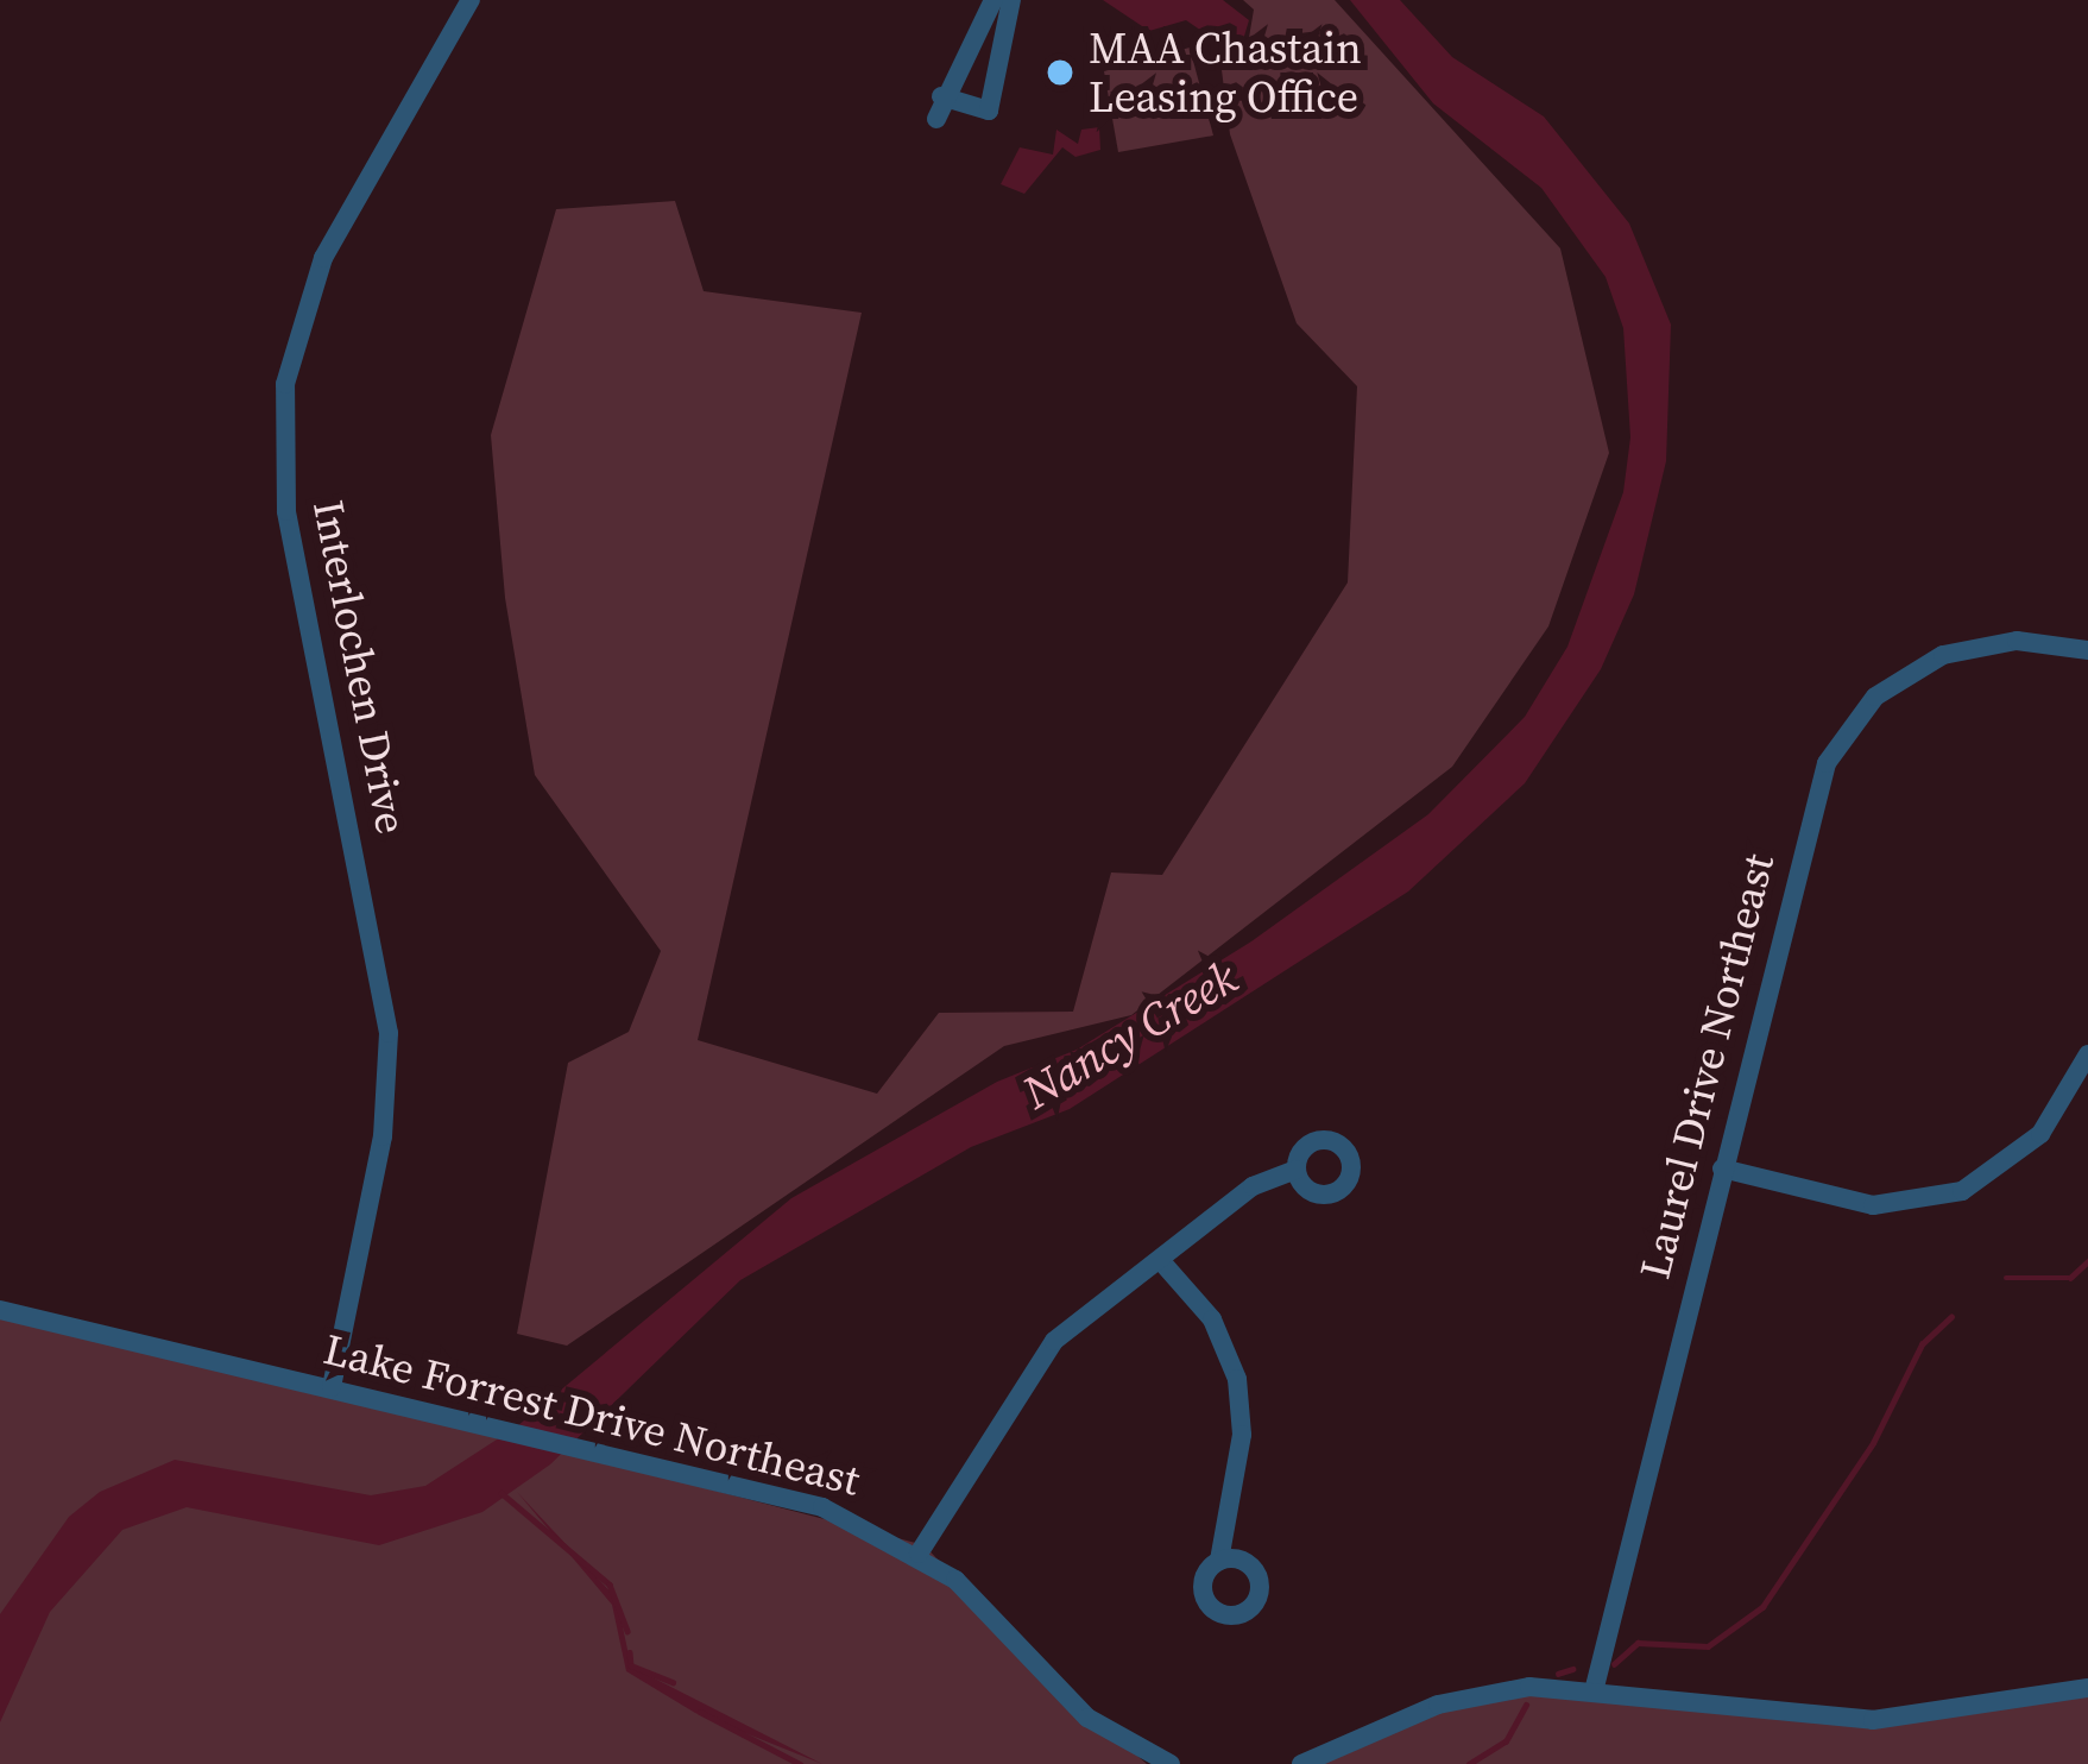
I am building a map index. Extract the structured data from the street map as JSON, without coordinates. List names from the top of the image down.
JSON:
{
  "streets": {
    "street": ["Interlochen Drive", "Laurel Drive Northeast", "Lake Forrest Drive Northeast"]
  },
  "crossings": [
    ["Interlochen Drive", "Lake Forrest Drive Northeast"]
  ],
  "water": ["Nancy Creek"],
  "places": ["MAA Chastain Leasing Office"]
}
